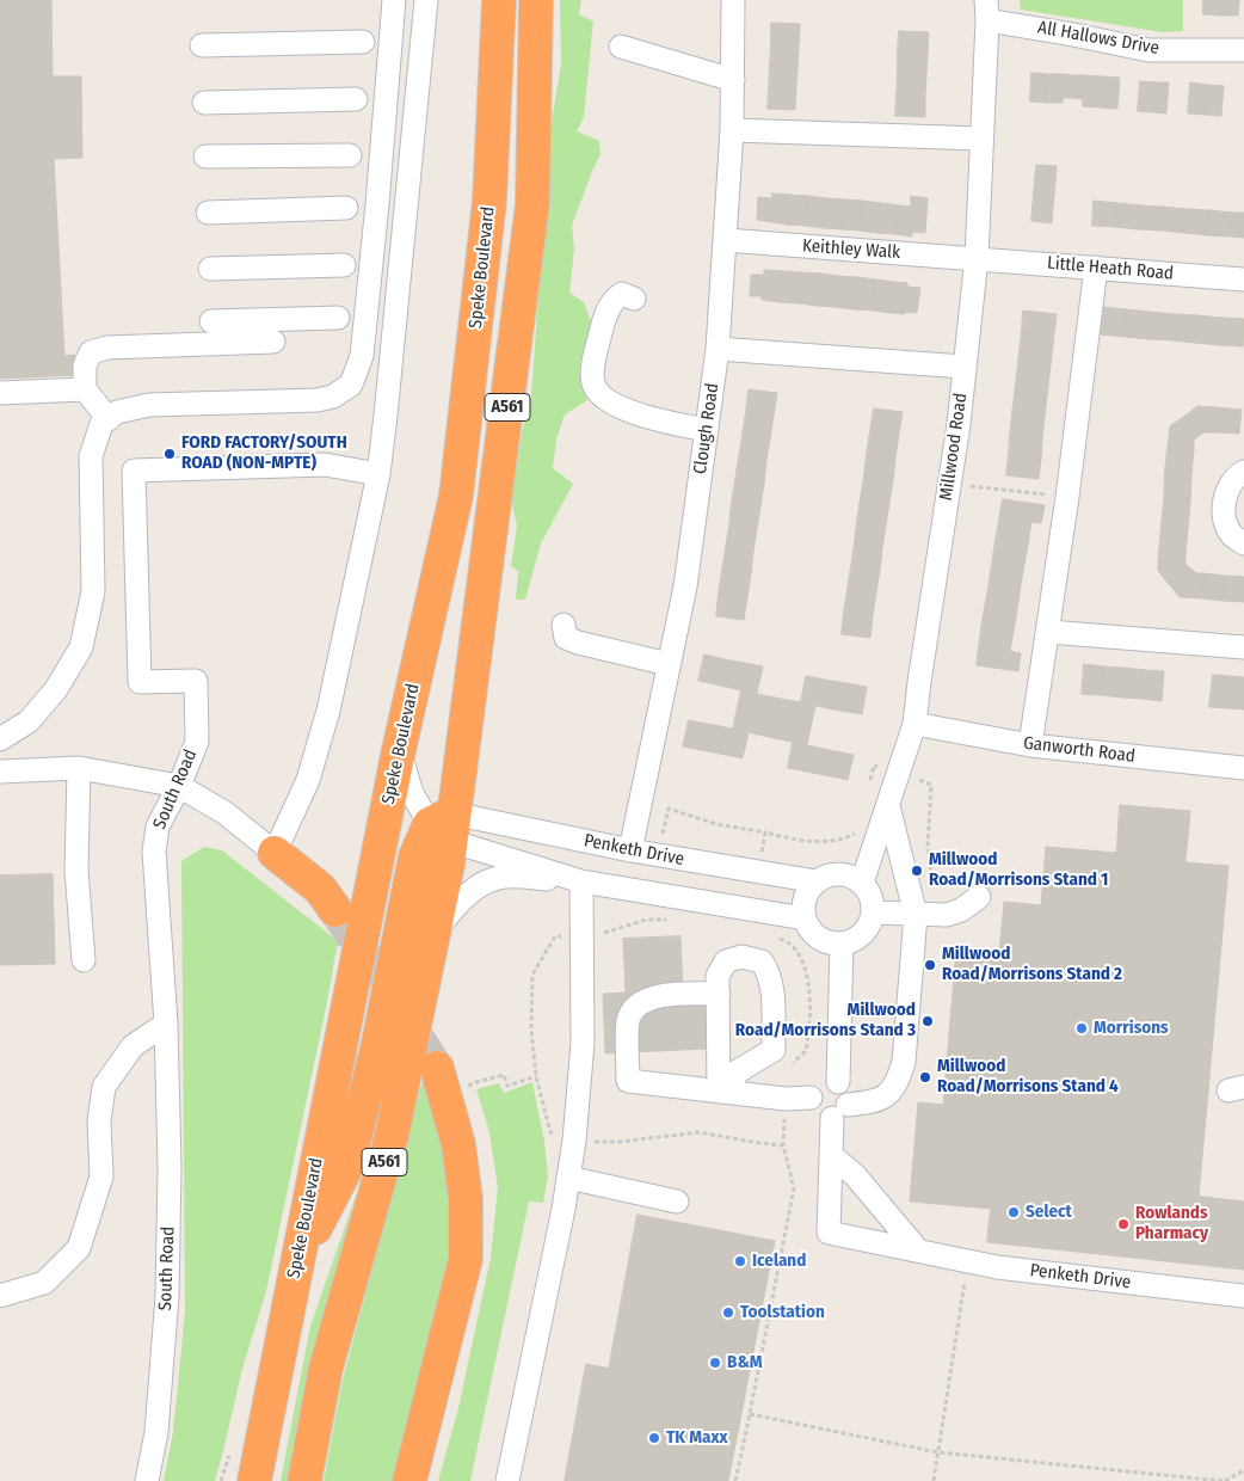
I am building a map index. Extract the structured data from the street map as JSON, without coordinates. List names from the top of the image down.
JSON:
{
  "streets": {
    "highway": ["Speke Boulevard", "A561"],
    "street": [
      "All Hallows Drive",
      "Keithley Walk",
      "Little Heath Road",
      "Clough Road",
      "Millwood Road",
      "Ganworth Road",
      "South Road",
      "Penketh Drive"
    ]
  },
  "crossings": [
    ["All Hallows Drive", "Millwood Road"],
    ["Keithley Walk", "Little Heath Road"],
    ["Keithley Walk", "Clough Road"],
    ["Keithley Walk", "Millwood Road"],
    ["Speke Boulevard", "A561"],
    ["Little Heath Road", "Millwood Road"],
    ["A561", "Penketh Drive"],
    ["Clough Road", "Penketh Drive"],
    ["Millwood Road", "Ganworth Road"],
    ["Millwood Road", "Penketh Drive"]
  ],
  "places": [
    "FORD FACTORY/SOUTH ROAD (NON-MPTE)",
    "Millwood Road/Morrisons Stand 1",
    "Millwood Road/Morrisons Stand 2",
    "Millwood Road/Morrisons Stand 3",
    "Morrisons",
    "Millwood Road/Morrisons Stand 4",
    "Select",
    "Rowlands Pharmacy",
    "Iceland",
    "Toolstation",
    "B&M",
    "TK Maxx"
  ]
}
